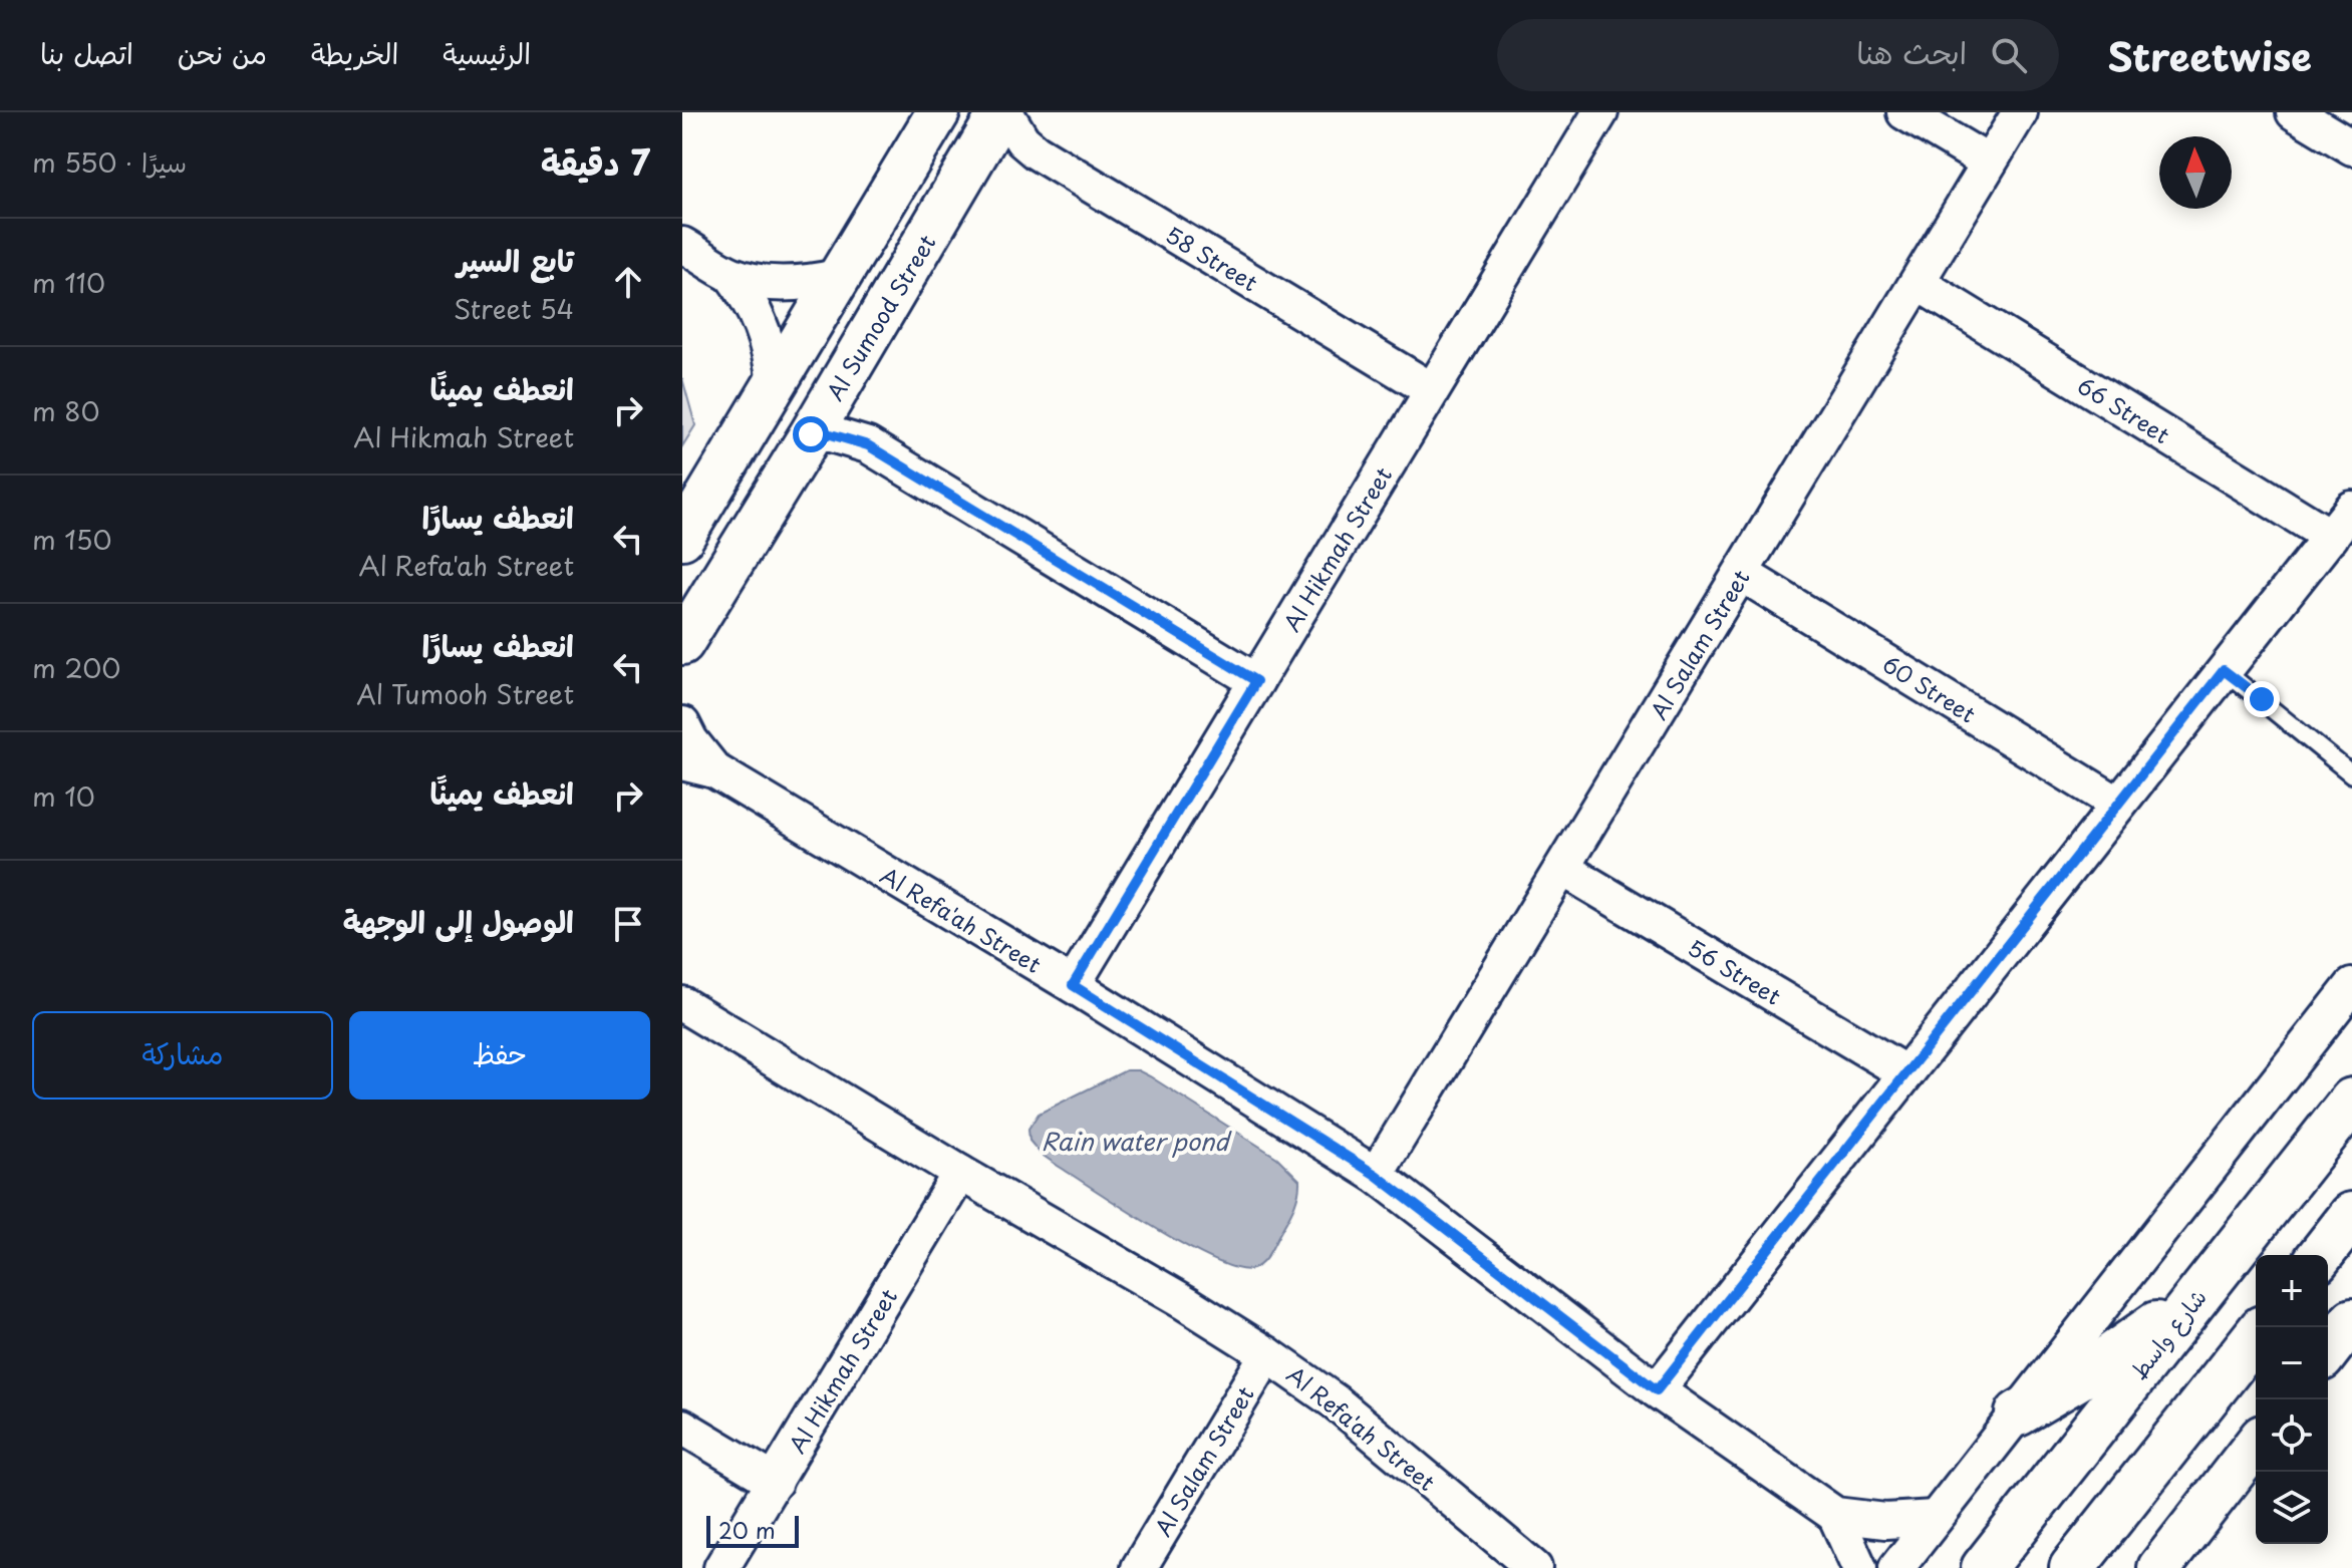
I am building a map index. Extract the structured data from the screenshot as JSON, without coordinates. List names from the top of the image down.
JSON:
{
  "streets": {
    "highway": ["شارع واسط"],
    "street": [
      "58 Street",
      "Al Sumood Street",
      "66 Street",
      "Al Hikmah Street",
      "Al Salam Street",
      "60 Street",
      "Al Refa'ah Street",
      "56 Street"
    ]
  },
  "crossings": [
    ["58 Street", "Al Sumood Street"],
    ["58 Street", "Al Hikmah Street"],
    ["66 Street", "Al Salam Street"],
    ["Al Hikmah Street", "Al Refa'ah Street"],
    ["Al Salam Street", "60 Street"],
    ["Al Salam Street", "Al Refa'ah Street"],
    ["Al Salam Street", "56 Street"]
  ],
  "water": ["Rain water pond"],
  "scale_bar": "20 m",
  "north": "top",
  "page": {
    "header": "Streetwise",
    "search": "ابحث هنا",
    "nav": [
      "الرئيسية",
      "الخريطة",
      "من نحن",
      "اتصل بنا"
    ],
    "heading": ["7 دقيقة", "سيرًا · 550 m"],
    "list": [
      ["تابع السير", "54 Street", "110 m"],
      ["انعطف يمينًا", "Al Hikmah Street", "80 m"],
      ["انعطف يسارًا", "Al Refa'ah Street", "150 m"],
      ["انعطف يسارًا", "Al Tumooh Street", "200 m"],
      ["انعطف يمينًا", "10 m"],
      "الوصول إلى الوجهة"
    ],
    "buttons": ["حفظ", "مشاركة"],
    "map_buttons": ["+", "−"],
    "scale": "20 m"
  }
}
